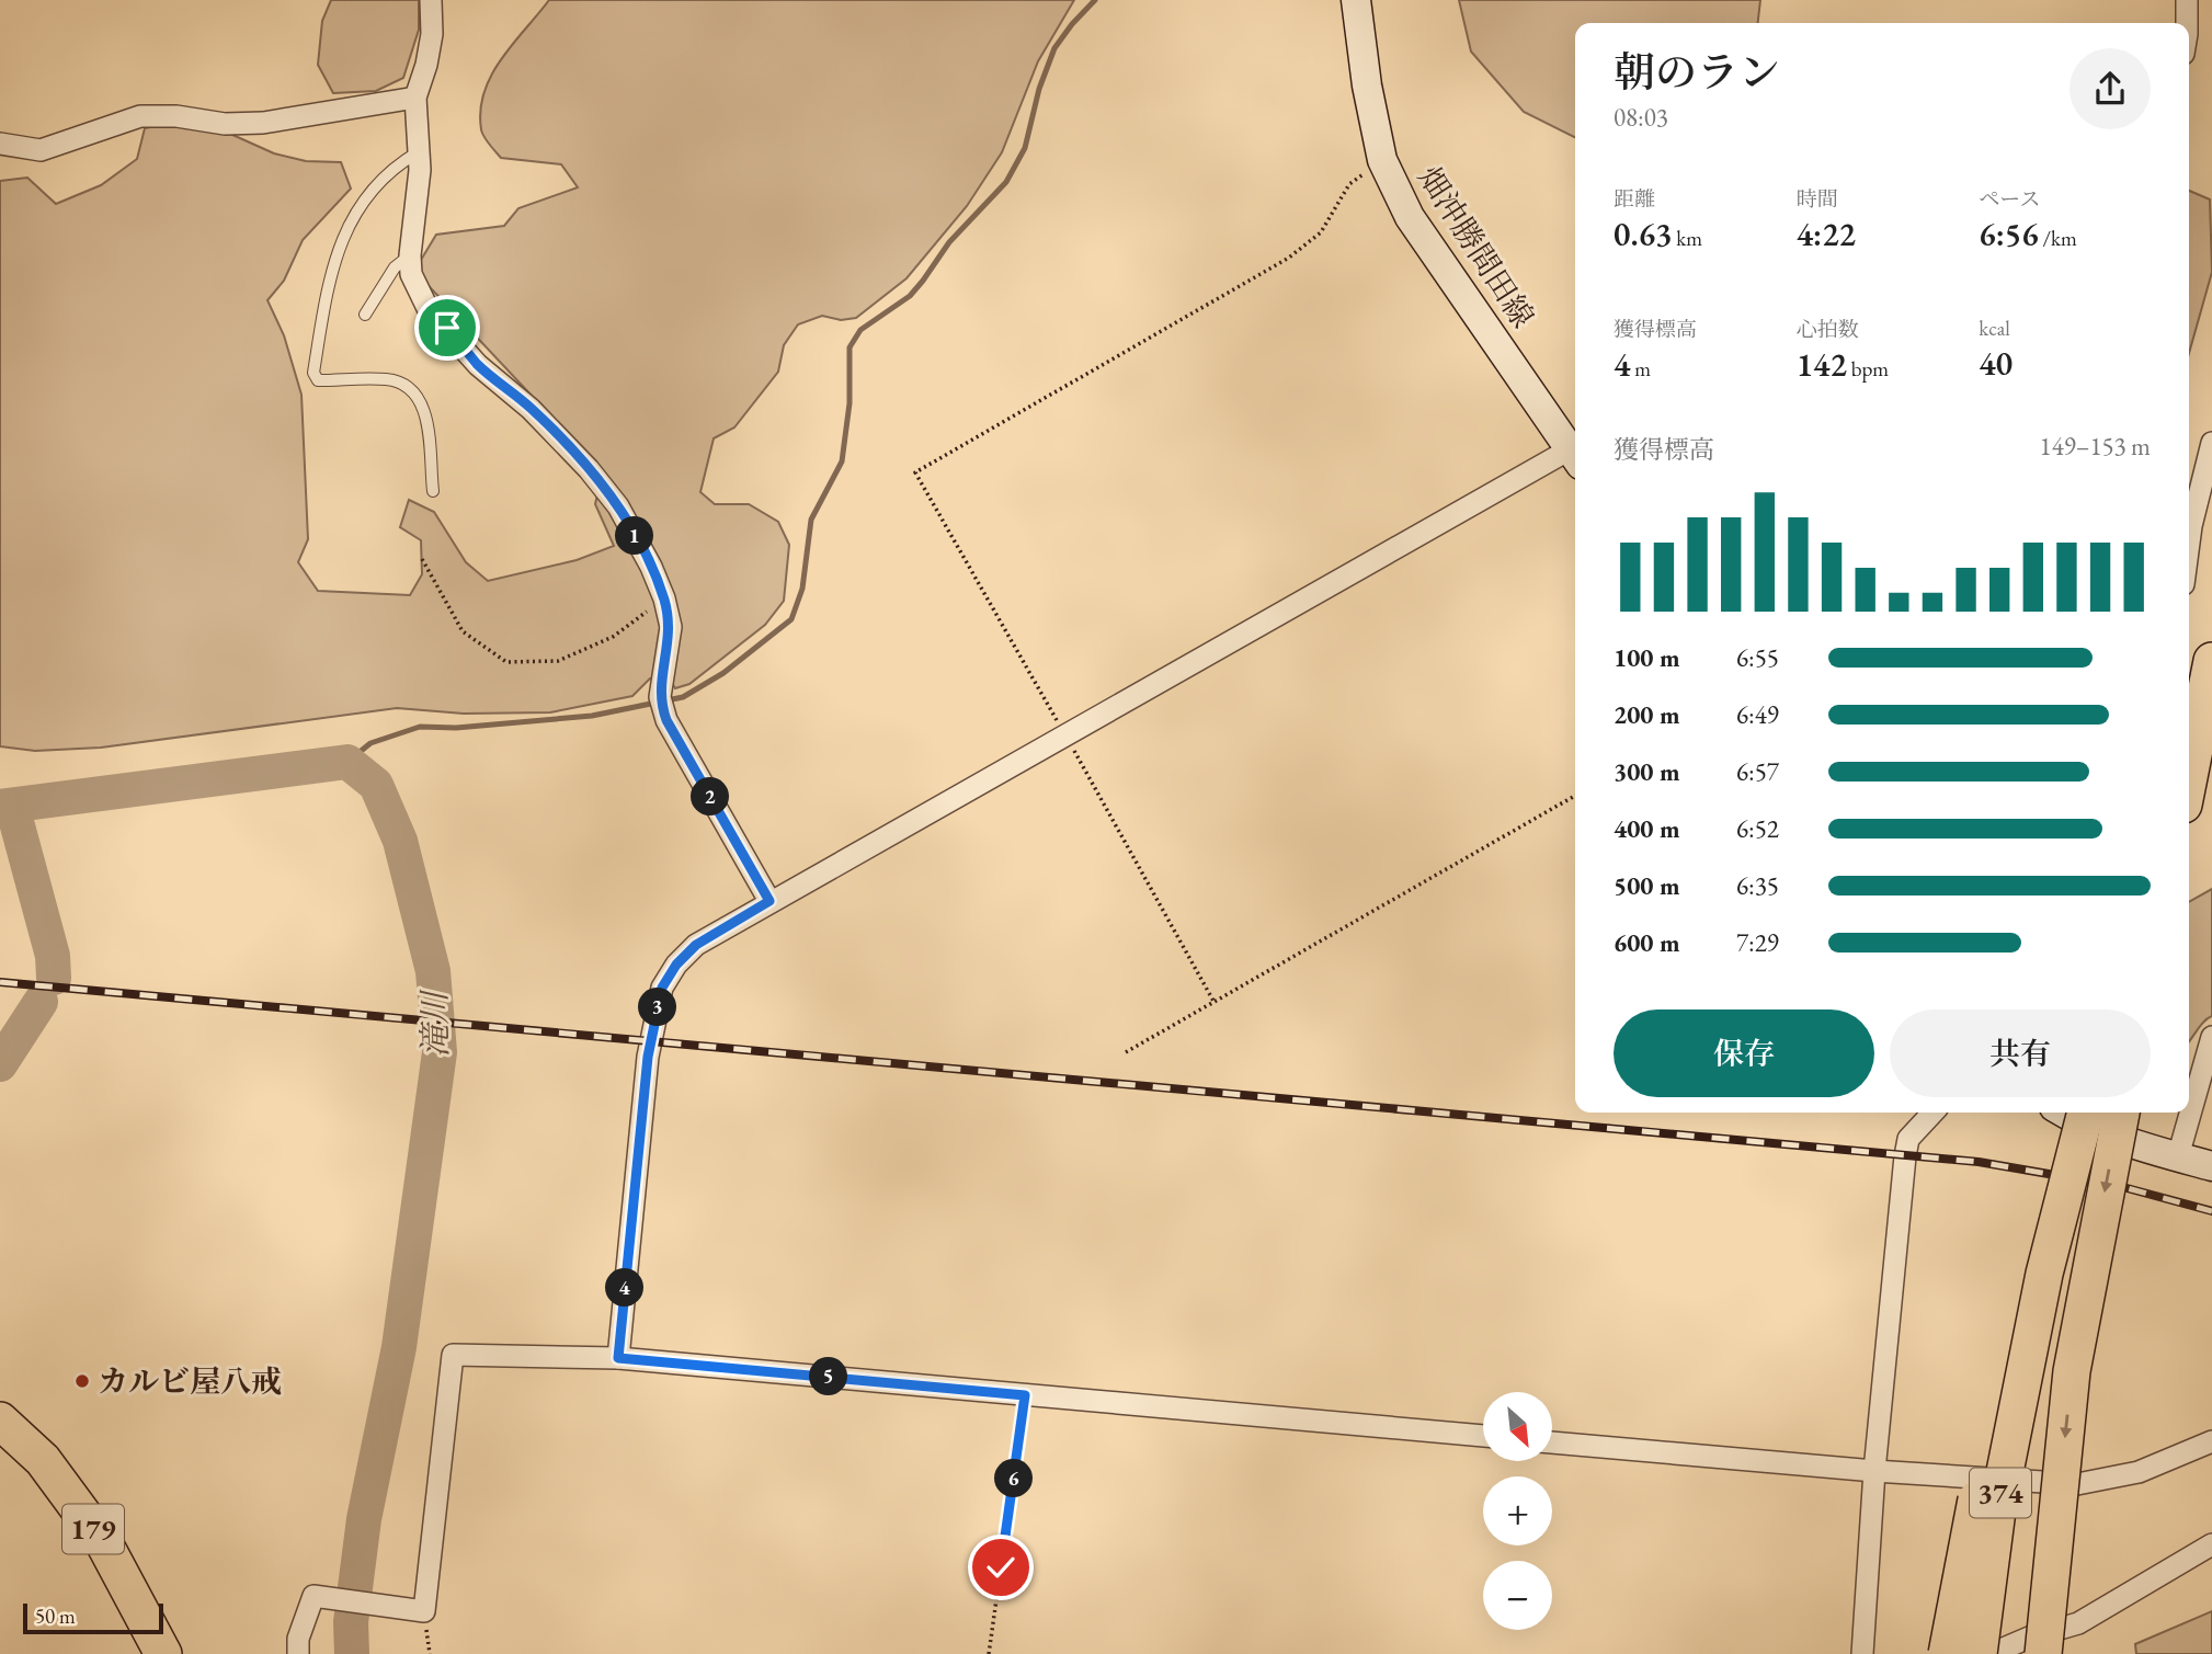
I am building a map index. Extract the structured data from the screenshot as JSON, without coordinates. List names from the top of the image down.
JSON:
{
  "streets": {
    "highway": ["374", "179"],
    "main road": ["畑沖勝間田線"]
  },
  "water": ["滝川"],
  "places": ["カルビ屋八戒"],
  "scale_bar": "50 m",
  "north": "bottom right",
  "page": {
    "heading": ["朝のラン", "08:03"],
    "stats": [
      ["距離", "0.63 km"],
      ["時間", "4:22"],
      ["ペース", "6:56 /km"],
      ["獲得標高", "4 m"],
      ["心拍数", "142 bpm"],
      ["kcal", "40"]
    ],
    "chart": ["獲得標高", "149–153 m"],
    "pins": [
      "1",
      "2",
      "3",
      "4",
      "5",
      "6"
    ],
    "list": [
      {
        "name": "100 m",
        "note": "6:55"
      },
      {
        "name": "200 m",
        "note": "6:49"
      },
      {
        "name": "300 m",
        "note": "6:57"
      },
      {
        "name": "400 m",
        "note": "6:52"
      },
      {
        "name": "500 m",
        "note": "6:35"
      },
      {
        "name": "600 m",
        "note": "7:29"
      }
    ],
    "buttons": ["保存", "共有"],
    "map_buttons": ["+", "−"],
    "scale": "50 m"
  }
}
